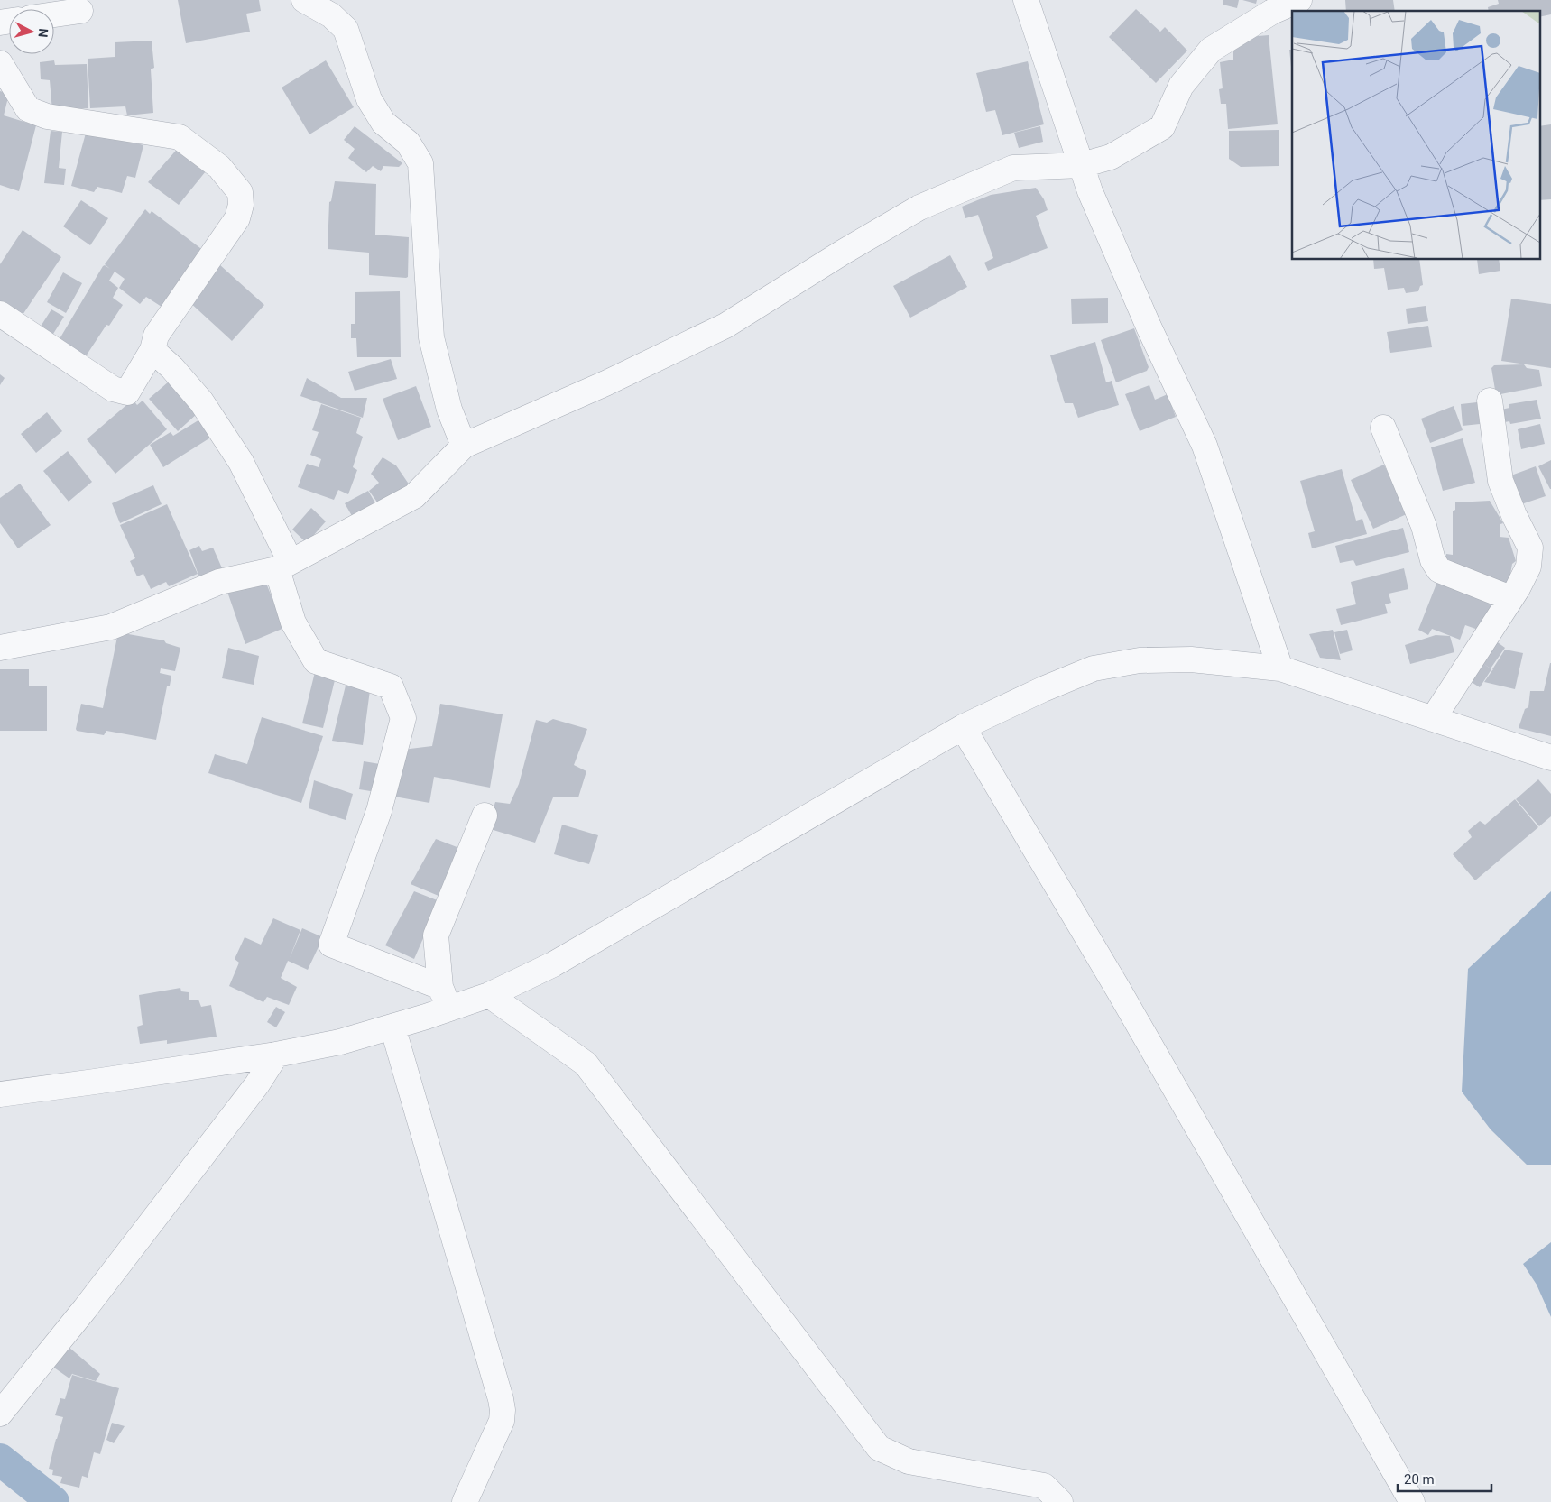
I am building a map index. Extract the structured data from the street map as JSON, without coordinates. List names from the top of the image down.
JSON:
{
  "scale_bar": "20 m",
  "north": "right"
}
